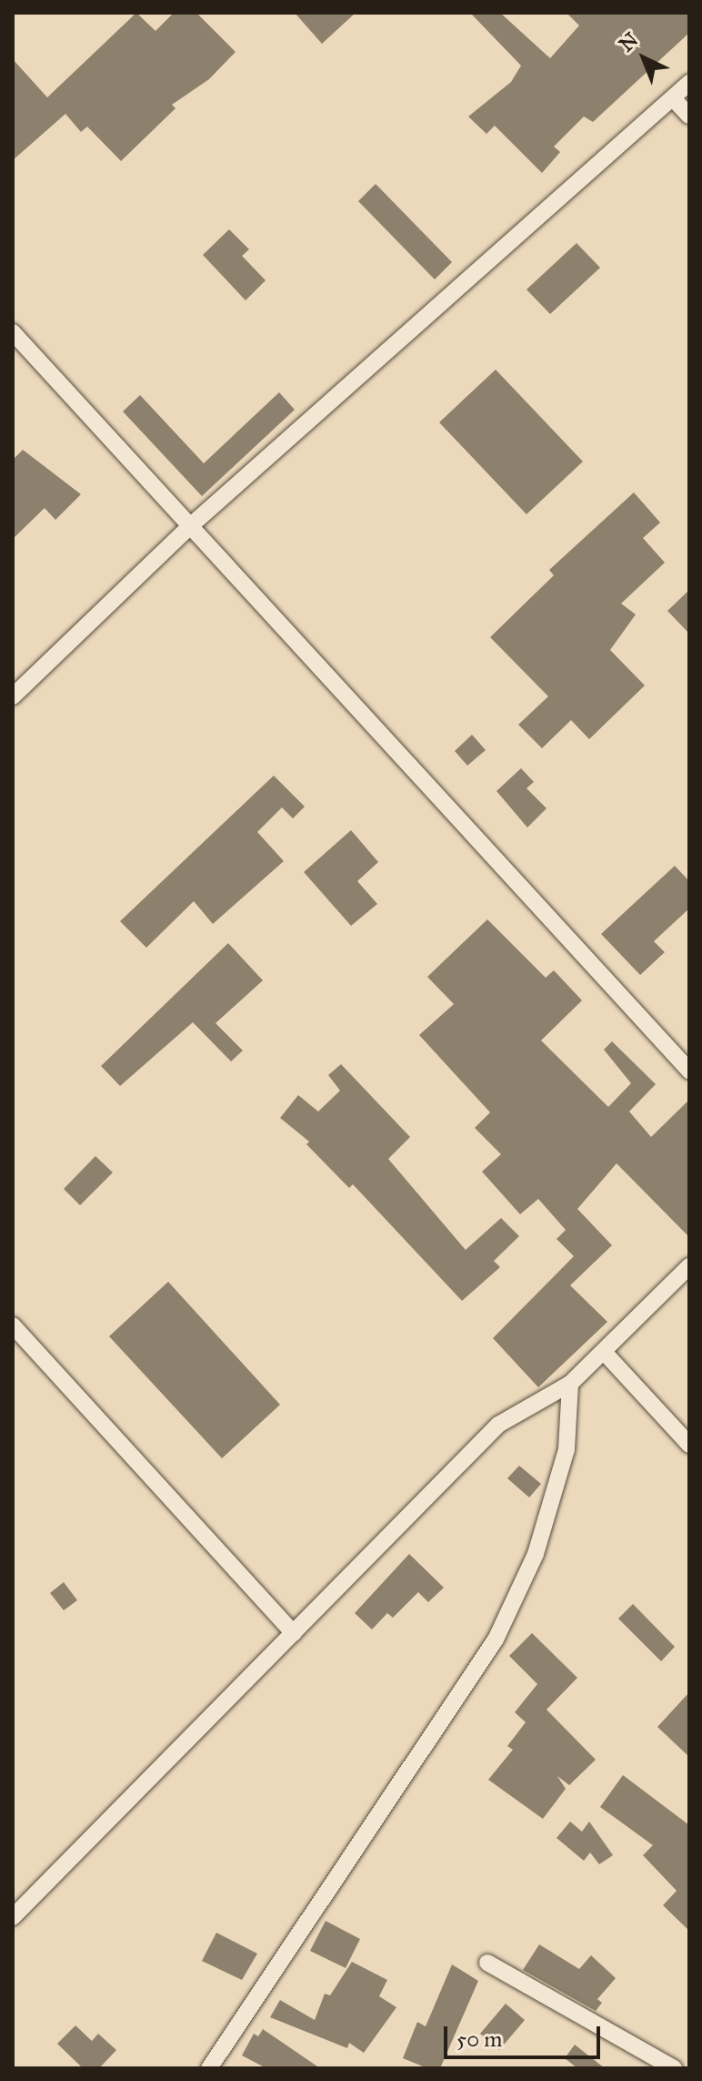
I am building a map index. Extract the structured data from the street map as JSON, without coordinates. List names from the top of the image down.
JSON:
{
  "scale_bar": "50 m",
  "north": "top left"
}
